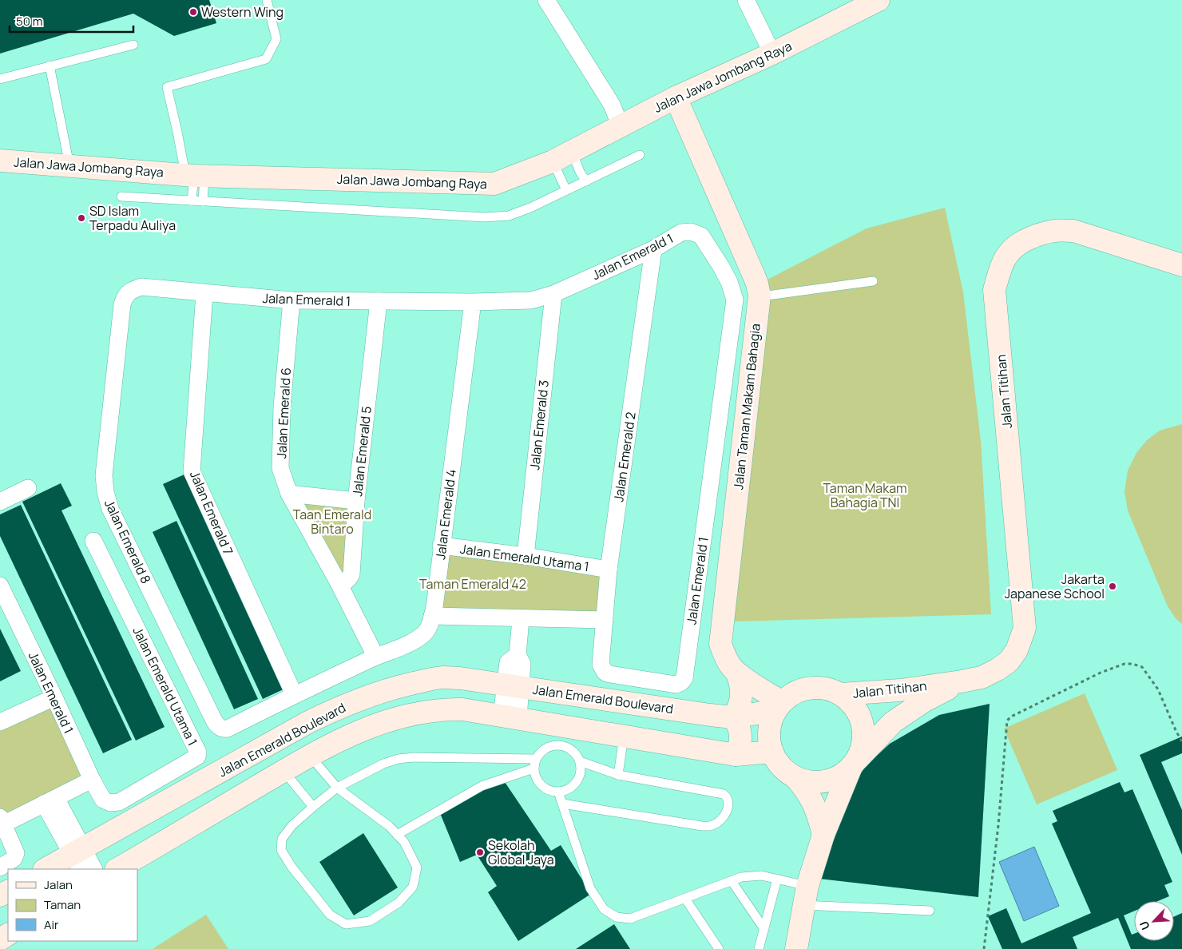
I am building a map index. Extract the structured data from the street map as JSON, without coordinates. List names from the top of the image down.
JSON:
{
  "streets": {
    "main road": [
      "Jalan Jawa Jombang Raya",
      "Jalan Titihan",
      "Jalan Taman Makam Bahagia",
      "Jalan Emerald Boulevard"
    ],
    "street": [
      "Jalan Emerald 1",
      "Jalan Emerald 6",
      "Jalan Emerald 3",
      "Jalan Emerald 5",
      "Jalan Emerald 2",
      "Jalan Emerald 7",
      "Jalan Emerald 4",
      "Jalan Emerald 8",
      "Jalan Emerald Utama 1"
    ]
  },
  "crossings": [
    ["Jalan Jawa Jombang Raya", "Jalan Taman Makam Bahagia"],
    ["Jalan Emerald 1", "Jalan Emerald 6"],
    ["Jalan Emerald 1", "Jalan Emerald 3"],
    ["Jalan Emerald 1", "Jalan Emerald 5"],
    ["Jalan Emerald 1", "Jalan Emerald 2"],
    ["Jalan Emerald 1", "Jalan Emerald 7"],
    ["Jalan Emerald 1", "Jalan Emerald 4"],
    ["Jalan Emerald 1", "Jalan Emerald 8"],
    ["Jalan Emerald 1", "Jalan Emerald Utama 1"],
    ["Jalan Titihan", "Jalan Taman Makam Bahagia"],
    ["Jalan Titihan", "Jalan Emerald Boulevard"],
    ["Jalan Taman Makam Bahagia", "Jalan Emerald Boulevard"],
    ["Jalan Emerald 6", "Jalan Emerald 5"],
    ["Jalan Emerald 3", "Jalan Emerald Utama 1"],
    ["Jalan Emerald 2", "Jalan Emerald Utama 1"],
    ["Jalan Emerald 7", "Jalan Emerald 4"],
    ["Jalan Emerald 4", "Jalan Emerald 8"],
    ["Jalan Emerald 4", "Jalan Emerald Utama 1"]
  ],
  "parks": ["Taman Makam Bahagia TNI", "Taan Emerald Bintaro", "Taman Emerald 42"],
  "places": [
    "Western Wing",
    "SD Islam Terpadu Auliya",
    "Jakarta Japanese School",
    "Sekolah Global Jaya"
  ],
  "legend": ["Jalan", "Taman", "Air"],
  "scale_bar": "50 m",
  "north": "bottom left"
}
